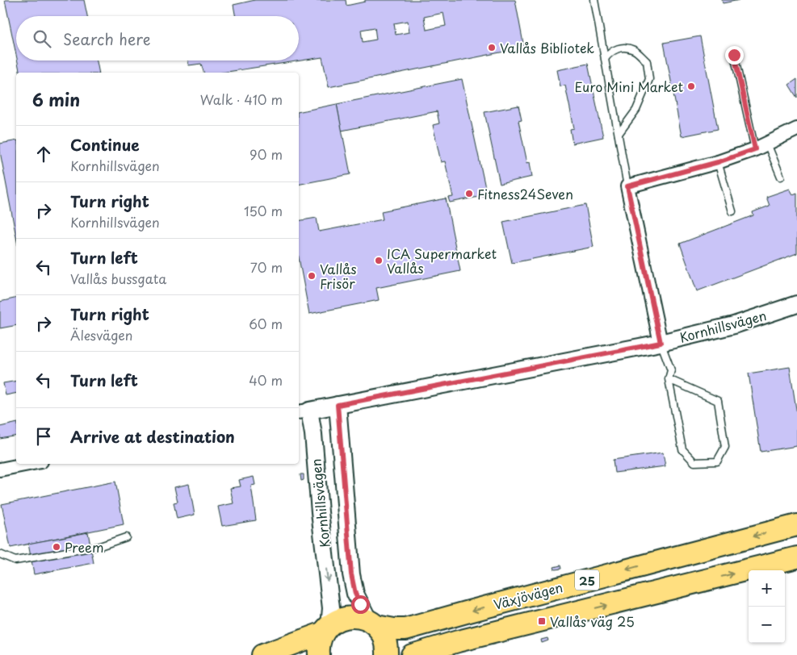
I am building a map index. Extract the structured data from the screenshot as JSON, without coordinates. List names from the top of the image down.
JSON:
{
  "streets": {
    "highway": ["25", "Växjövägen"],
    "street": ["Kornhillsvägen"]
  },
  "crossings": [
    ["Kornhillsvägen", "Växjövägen"]
  ],
  "places": {
    "other": [
      "Vallås Bibliotek",
      "Euro Mini Market",
      "Fitness24Seven",
      "ICA Supermarket Vallås",
      "Vallås Frisör",
      "Preem"
    ],
    "transit": ["Vallås väg 25"]
  },
  "page": {
    "search": "Search here",
    "heading": ["6 min", "Walk · 410 m"],
    "list": [
      ["Continue", "Kornhillsvägen", "90 m"],
      ["Turn right", "Kornhillsvägen", "150 m"],
      ["Turn left", "Vallås bussgata", "70 m"],
      ["Turn right", "Älesvägen", "60 m"],
      ["Turn left", "40 m"],
      "Arrive at destination"
    ],
    "map_buttons": ["+", "−"]
  }
}
